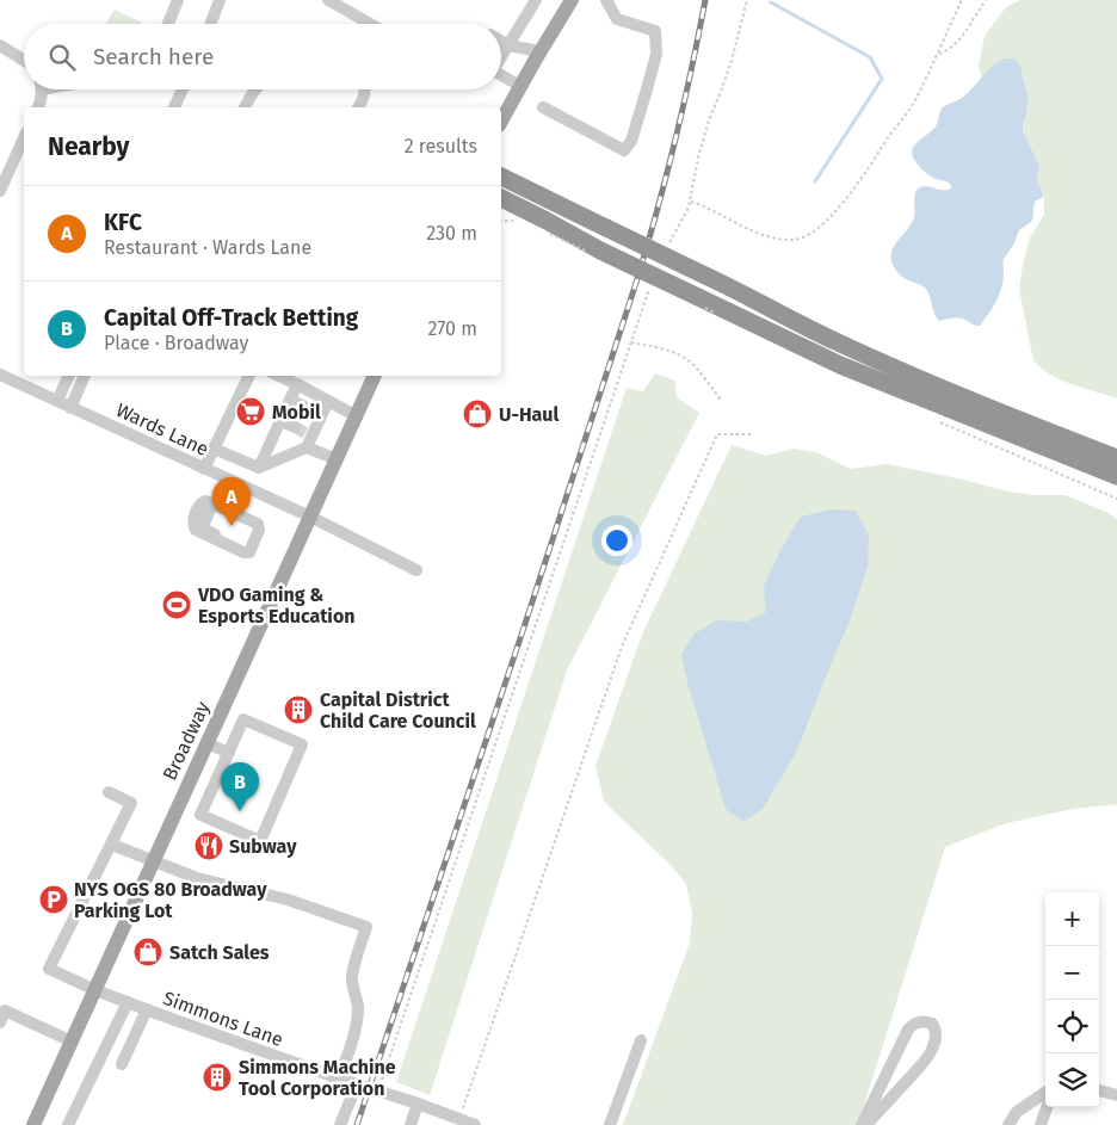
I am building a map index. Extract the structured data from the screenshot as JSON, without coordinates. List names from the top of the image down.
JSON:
{
  "streets": {
    "main road": ["Broadway"],
    "street": ["Wards Lane", "Simmons Lane"]
  },
  "crossings": [
    ["Wards Lane", "Broadway"],
    ["Broadway", "Simmons Lane"]
  ],
  "places": {
    "supermarket": ["Mobil"],
    "shop": ["U-Haul", "Satch Sales"],
    "sports": ["VDO Gaming & Esports Education"],
    "building": ["Capital District Child Care Council", "Simmons Machine Tool Corporation"],
    "restaurant": ["Subway"],
    "parking": ["NYS OGS 80 Broadway Parking Lot"]
  },
  "page": {
    "search": "Search here",
    "heading": ["Nearby", "2 results"],
    "list": [
      {
        "mark": "A",
        "name": "KFC",
        "note": "Restaurant · Wards Lane",
        "value": "230 m"
      },
      {
        "mark": "B",
        "name": "Capital Off-Track Betting",
        "note": "Place · Broadway",
        "value": "270 m"
      }
    ],
    "pins": ["A", "B"],
    "map_buttons": ["+", "−"]
  }
}
